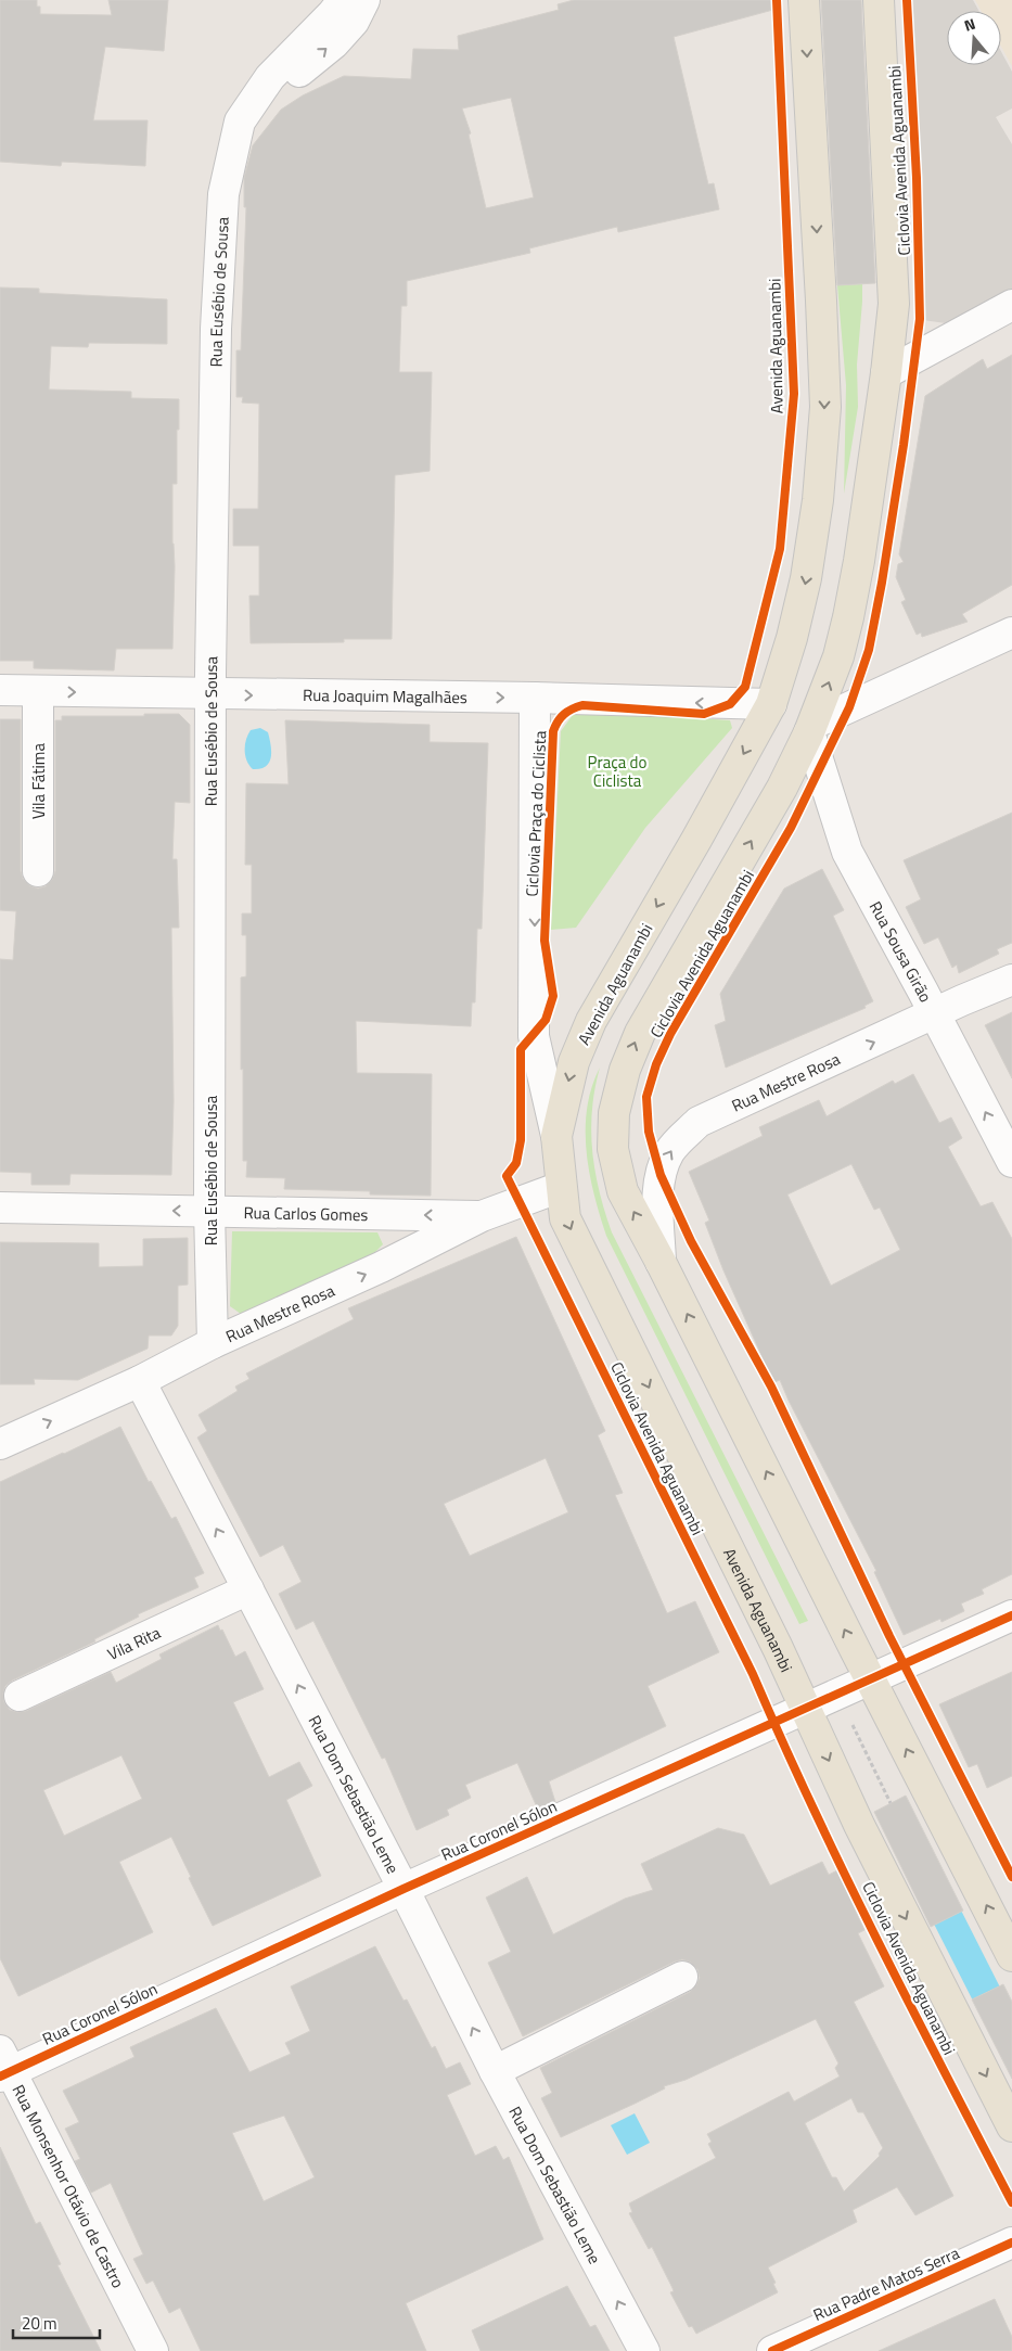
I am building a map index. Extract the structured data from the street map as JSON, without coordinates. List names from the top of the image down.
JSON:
{
  "streets": {
    "main road": ["Avenida Aguanambi"],
    "street": [
      "Rua Eusébio de Sousa",
      "Rua Joaquim Magalhães",
      "Vila Fátima",
      "Rua Sousa Girão",
      "Rua Mestre Rosa",
      "Rua Carlos Gomes",
      "Vila Rita",
      "Rua Dom Sebastião Leme",
      "Rua Coronel Sólon",
      "Rua Monsenhor Otávio de Castro",
      "Rua Padre Matos Serra"
    ],
    "cycle path": ["Ciclovia Avenida Aguanambi", "Ciclovia Praça do Ciclista"]
  },
  "crossings": [
    ["Rua Eusébio de Sousa", "Rua Joaquim Magalhães"],
    ["Rua Eusébio de Sousa", "Rua Mestre Rosa"],
    ["Rua Eusébio de Sousa", "Rua Carlos Gomes"],
    ["Avenida Aguanambi", "Rua Joaquim Magalhães"],
    ["Avenida Aguanambi", "Rua Mestre Rosa"],
    ["Avenida Aguanambi", "Rua Coronel Sólon"],
    ["Rua Joaquim Magalhães", "Vila Fátima"],
    ["Rua Sousa Girão", "Rua Mestre Rosa"],
    ["Rua Mestre Rosa", "Rua Carlos Gomes"],
    ["Rua Mestre Rosa", "Rua Dom Sebastião Leme"],
    ["Vila Rita", "Rua Dom Sebastião Leme"],
    ["Rua Dom Sebastião Leme", "Rua Coronel Sólon"],
    ["Rua Coronel Sólon", "Rua Monsenhor Otávio de Castro"]
  ],
  "one_way": ["Rua Mestre Rosa", "Rua Carlos Gomes", "Rua Dom Sebastião Leme"],
  "parks": ["Praça do Ciclista"],
  "scale_bar": "20 m",
  "north": "top"
}
